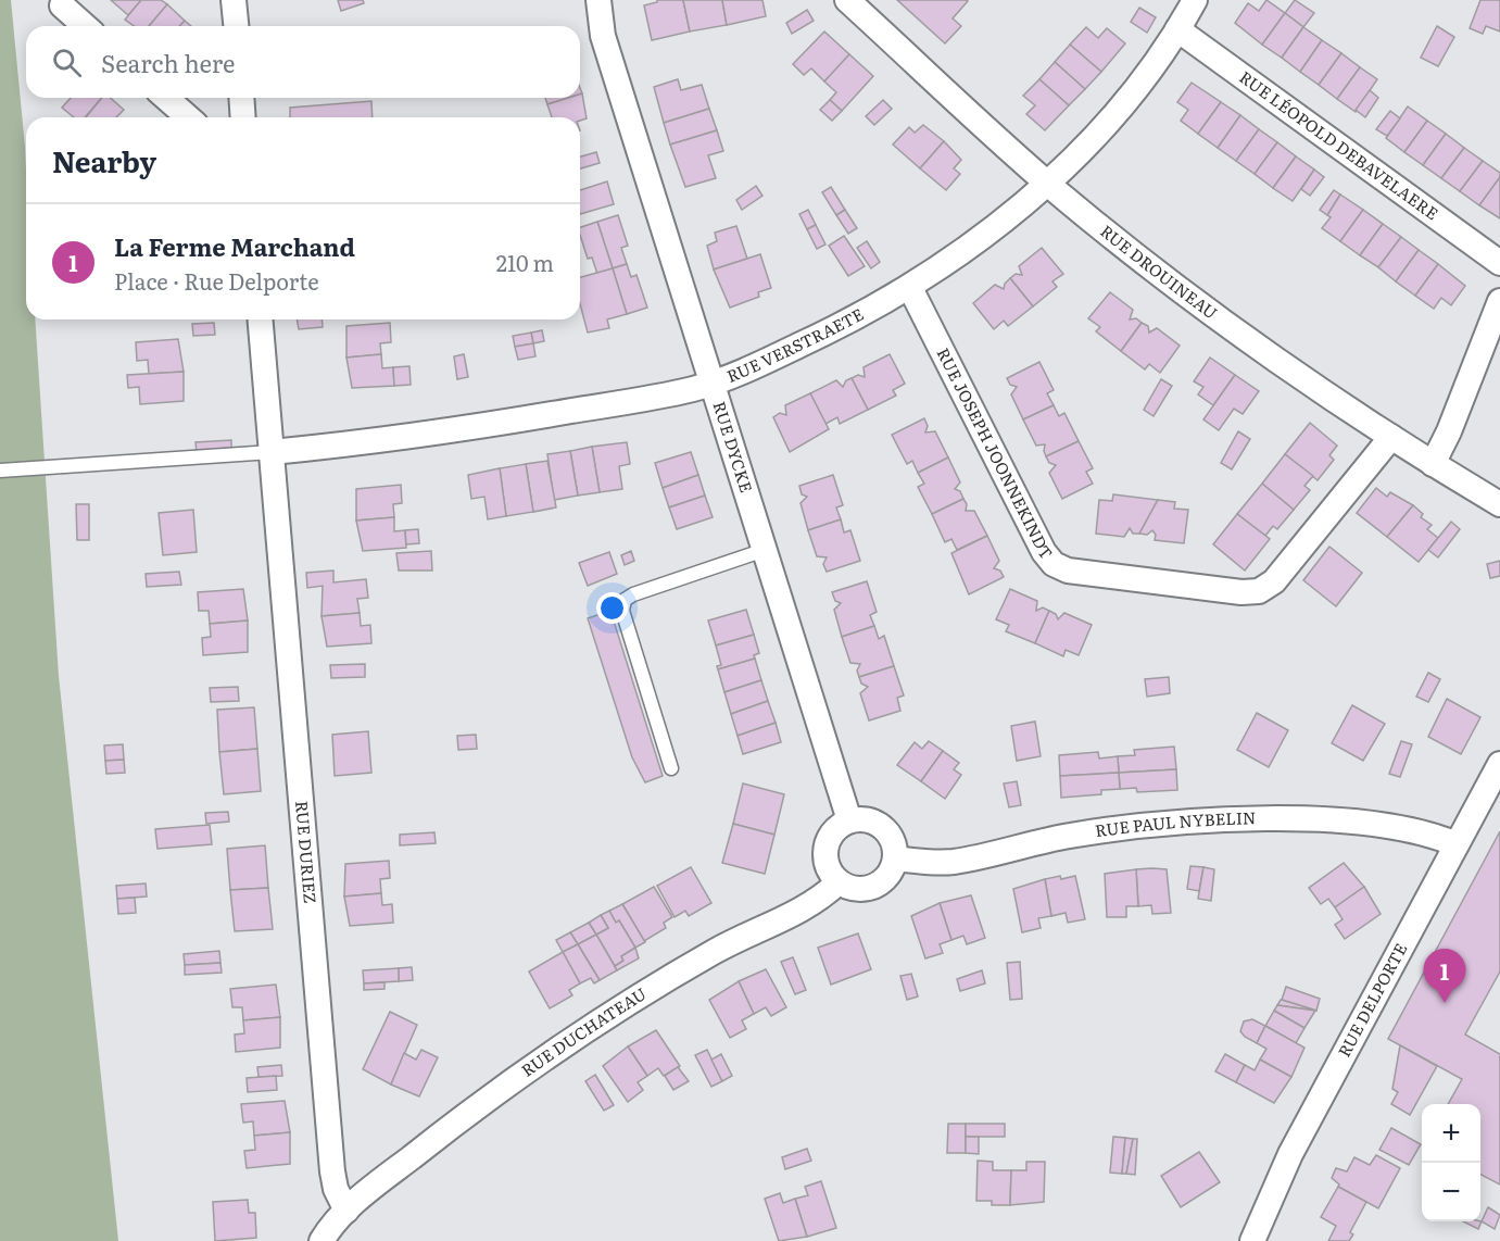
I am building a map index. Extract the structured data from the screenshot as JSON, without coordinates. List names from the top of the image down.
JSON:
{
  "streets": {
    "street": [
      "RUE LÉOPOLD DEBAVELAERE",
      "RUE DROUINEAU",
      "RUE VERSTRAETE",
      "RUE DYCKE",
      "RUE JOSEPH JOONNEKINDT",
      "RUE PAUL NYBELIN",
      "RUE DURIEZ",
      "RUE DELPORTE",
      "RUE DUCHATEAU"
    ]
  },
  "crossings": [
    ["RUE LÉOPOLD DEBAVELAERE", "RUE VERSTRAETE"],
    ["RUE DROUINEAU", "RUE VERSTRAETE"],
    ["RUE DROUINEAU", "RUE JOSEPH JOONNEKINDT"],
    ["RUE VERSTRAETE", "RUE DYCKE"],
    ["RUE VERSTRAETE", "RUE JOSEPH JOONNEKINDT"],
    ["RUE VERSTRAETE", "RUE DURIEZ"],
    ["RUE DYCKE", "RUE PAUL NYBELIN"],
    ["RUE DYCKE", "RUE DUCHATEAU"],
    ["RUE PAUL NYBELIN", "RUE DELPORTE"],
    ["RUE PAUL NYBELIN", "RUE DUCHATEAU"],
    ["RUE DURIEZ", "RUE DUCHATEAU"]
  ],
  "page": {
    "search": "Search here",
    "heading": "Nearby",
    "list": [
      {
        "mark": "1",
        "name": "La Ferme Marchand",
        "note": "Place · Rue Delporte",
        "value": "210 m"
      }
    ],
    "pins": "1",
    "map_buttons": ["+", "−"]
  }
}
